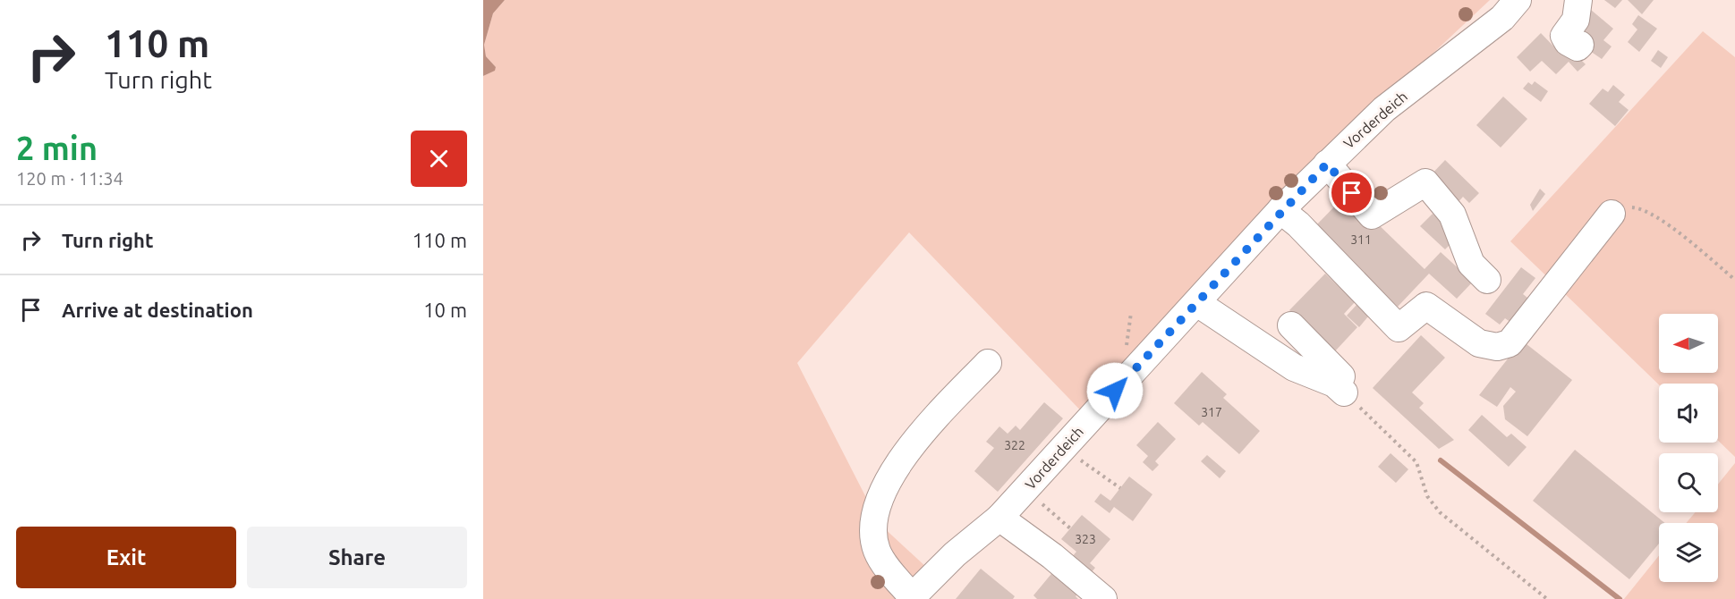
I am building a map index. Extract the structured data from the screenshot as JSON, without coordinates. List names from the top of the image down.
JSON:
{
  "streets": {
    "street": ["Vorderdeich"]
  },
  "house_numbers": [
    "311",
    "317",
    "322",
    "323"
  ],
  "north": "left",
  "page": {
    "turn": ["110 m", "Turn right"],
    "heading": ["2 min", "120 m · 11:34"],
    "list": [
      {
        "name": "Turn right",
        "value": "110 m"
      },
      {
        "name": "Arrive at destination",
        "value": "10 m"
      }
    ],
    "buttons": ["Exit", "Share"]
  }
}
